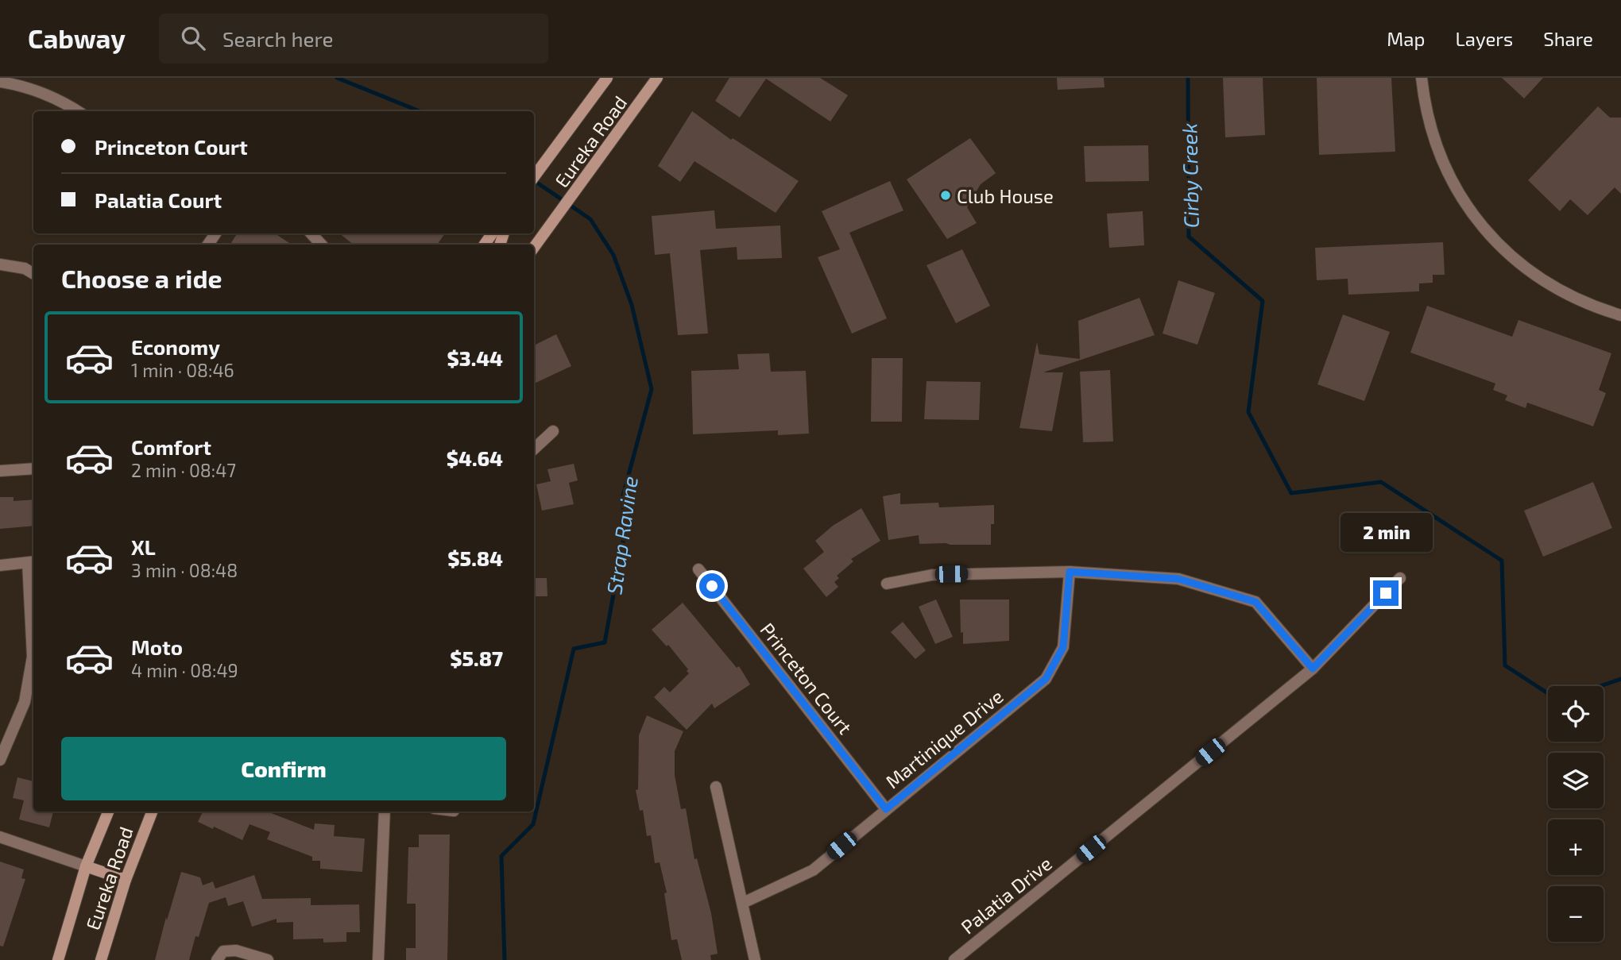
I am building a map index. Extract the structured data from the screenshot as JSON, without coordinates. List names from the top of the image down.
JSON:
{
  "streets": {
    "main road": ["Eureka Road"],
    "street": ["Princeton Court", "Martinique Drive", "Palatia Drive"]
  },
  "crossings": [
    ["Princeton Court", "Martinique Drive"]
  ],
  "water": ["Cirby Creek", "Strap Ravine"],
  "places": ["Club House"],
  "page": {
    "header": "Cabway",
    "search": "Search here",
    "nav": ["Map", "Layers", "Share"],
    "banner": ["Princeton Court", "Palatia Court"],
    "heading": "Choose a ride",
    "list": [
      {
        "name": "Economy",
        "note": "1 min · 08:46",
        "value": "$3.44"
      },
      {
        "name": "Comfort",
        "note": "2 min · 08:47",
        "value": "$4.64"
      },
      {
        "name": "XL",
        "note": "3 min · 08:48",
        "value": "$5.84"
      },
      {
        "name": "Moto",
        "note": "4 min · 08:49",
        "value": "$5.87"
      }
    ],
    "bubble": "2 min",
    "map_buttons": ["+", "−"],
    "buttons": "Confirm"
  }
}
